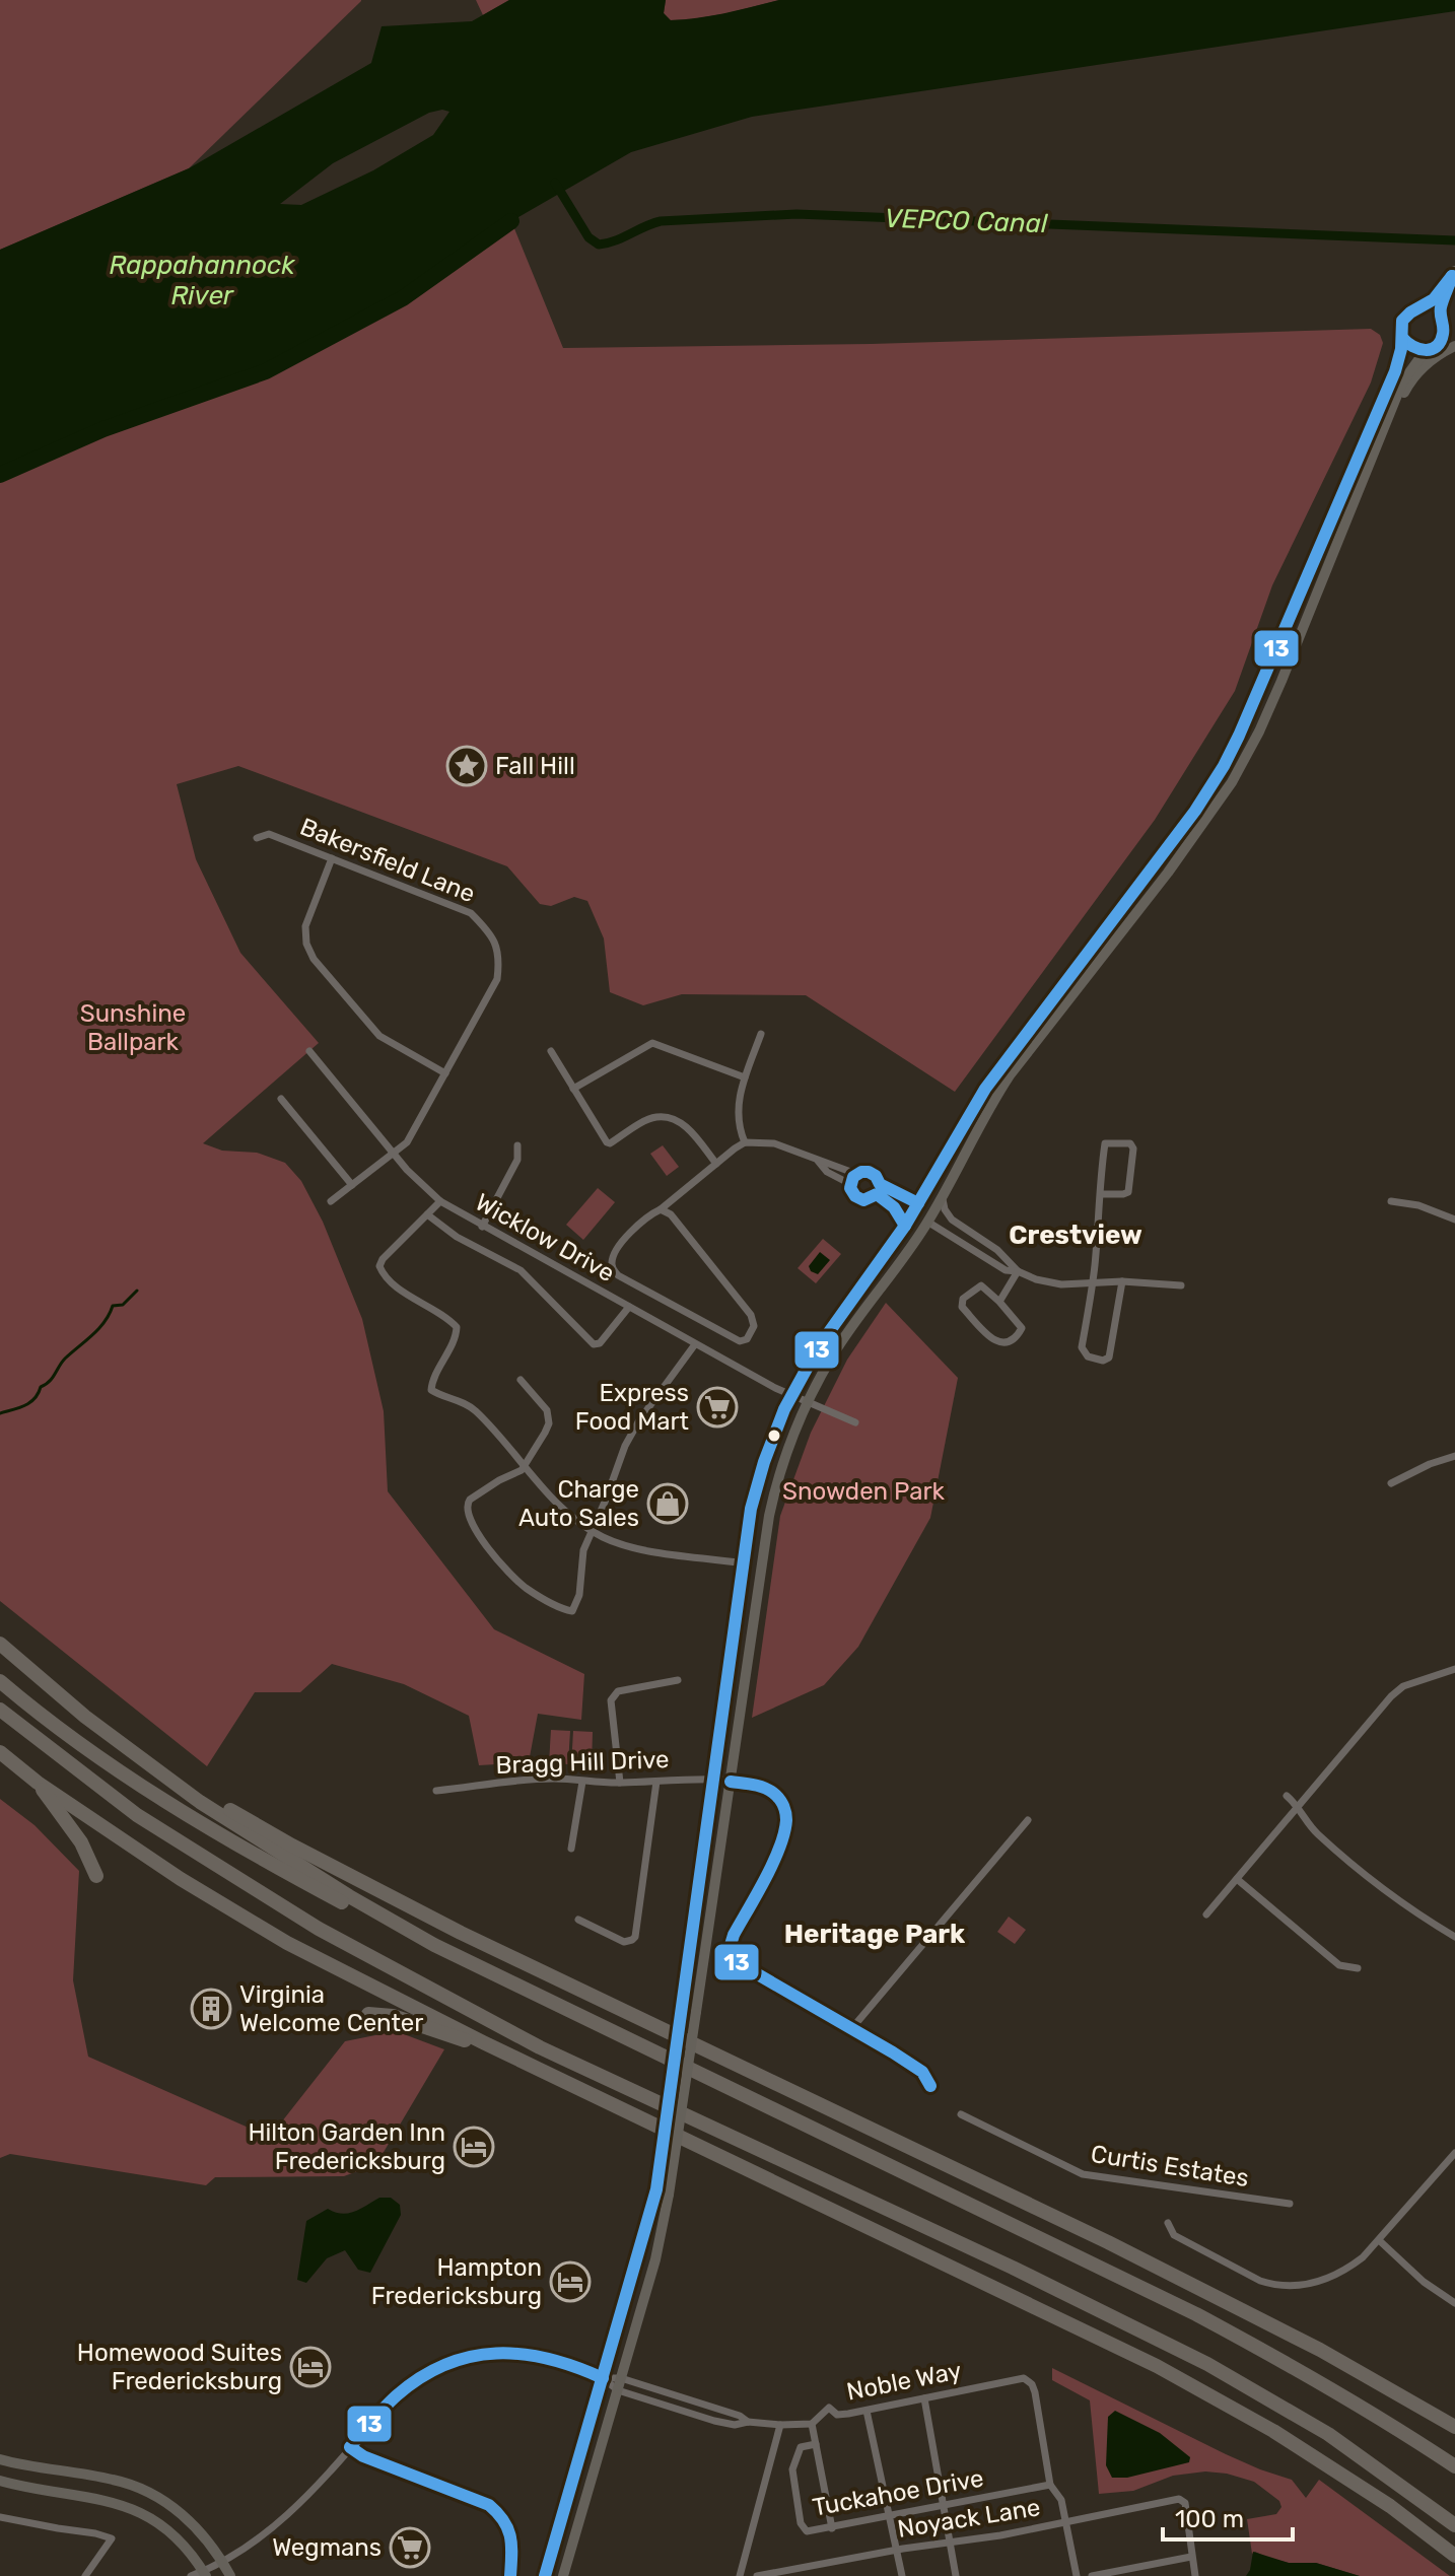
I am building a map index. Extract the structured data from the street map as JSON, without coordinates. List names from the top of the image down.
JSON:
{
  "streets": {
    "street": [
      "Bakersfield Lane",
      "Wicklow Drive",
      "Bragg Hill Drive",
      "Curtis Estates",
      "Noble Way",
      "Tuckahoe Drive",
      "Noyack Lane"
    ]
  },
  "crossings": [
    ["Bakersfield Lane", "Wicklow Drive"],
    ["Noble Way", "Tuckahoe Drive"]
  ],
  "districts": ["Crestview", "Heritage Park"],
  "water": ["VEPCO Canal", "Rappahannock River"],
  "parks": ["Sunshine Ballpark", "Snowden Park"],
  "places": {
    "place": ["Fall Hill"],
    "supermarket": ["Express Food Mart", "Wegmans"],
    "shop": ["Charge Auto Sales"],
    "building": ["Virginia Welcome Center"],
    "hotel": ["Hilton Garden Inn Fredericksburg", "Hampton Fredericksburg", "Homewood Suites Fredericksburg"]
  },
  "lines": ["transit line 13"],
  "scale_bar": "100 m"
}
